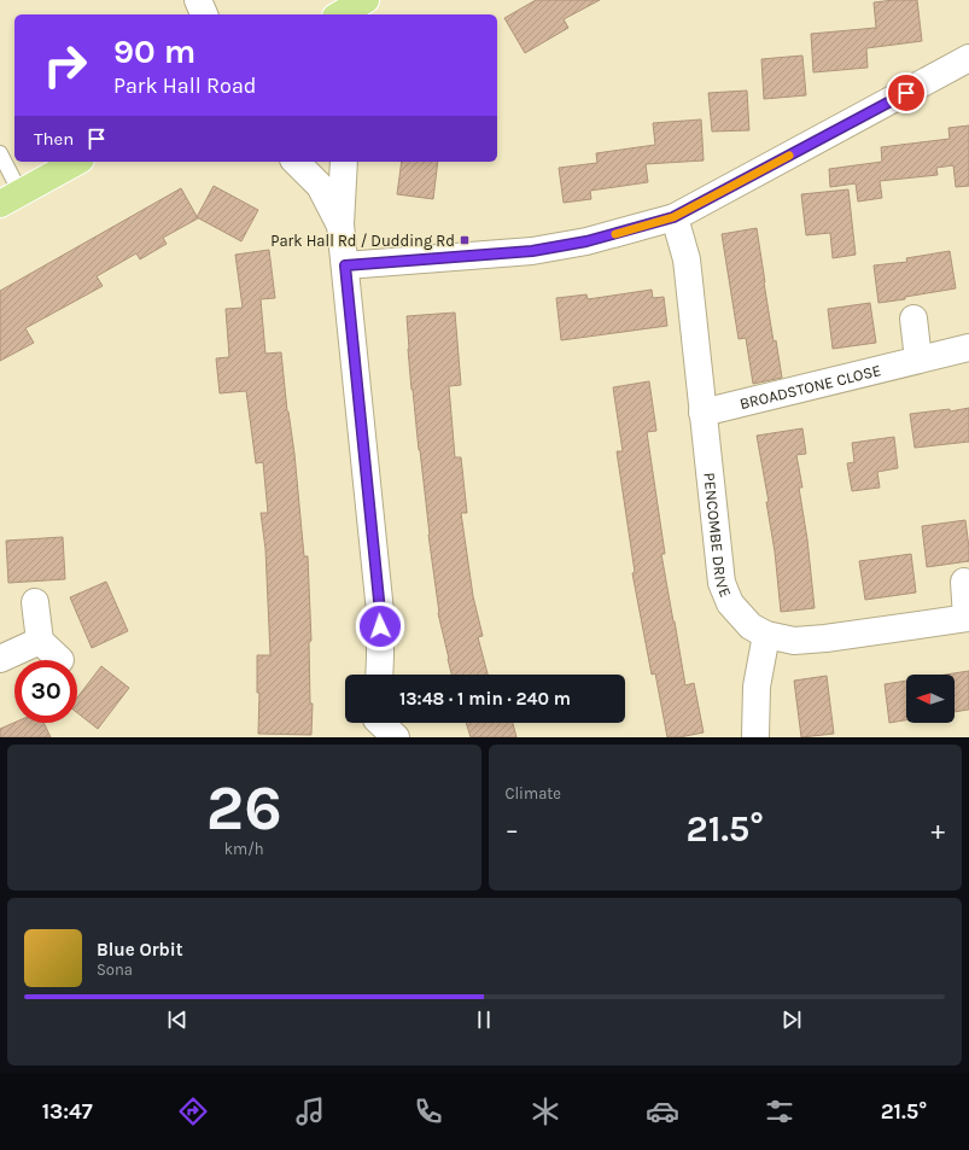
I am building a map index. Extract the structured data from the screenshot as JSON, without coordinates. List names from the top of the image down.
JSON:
{
  "streets": {
    "street": ["BROADSTONE CLOSE", "PENCOMBE DRIVE"]
  },
  "crossings": [
    ["BROADSTONE CLOSE", "PENCOMBE DRIVE"]
  ],
  "places": {
    "transit": ["Park Hall Rd / Dudding Rd"]
  },
  "north": "left",
  "page": {
    "turn": ["90 m", "Park Hall Road"],
    "then": "Then",
    "limit": "30",
    "trip": "13:48 · 1 min · 240 m",
    "tile": [
      ["26", "km/h"],
      "Climate"
    ],
    "heat": ["−", "21.5°", "+"],
    "song": ["Blue Orbit", "Sona"],
    "tabs": ["13:47", "21.5°"]
  }
}
